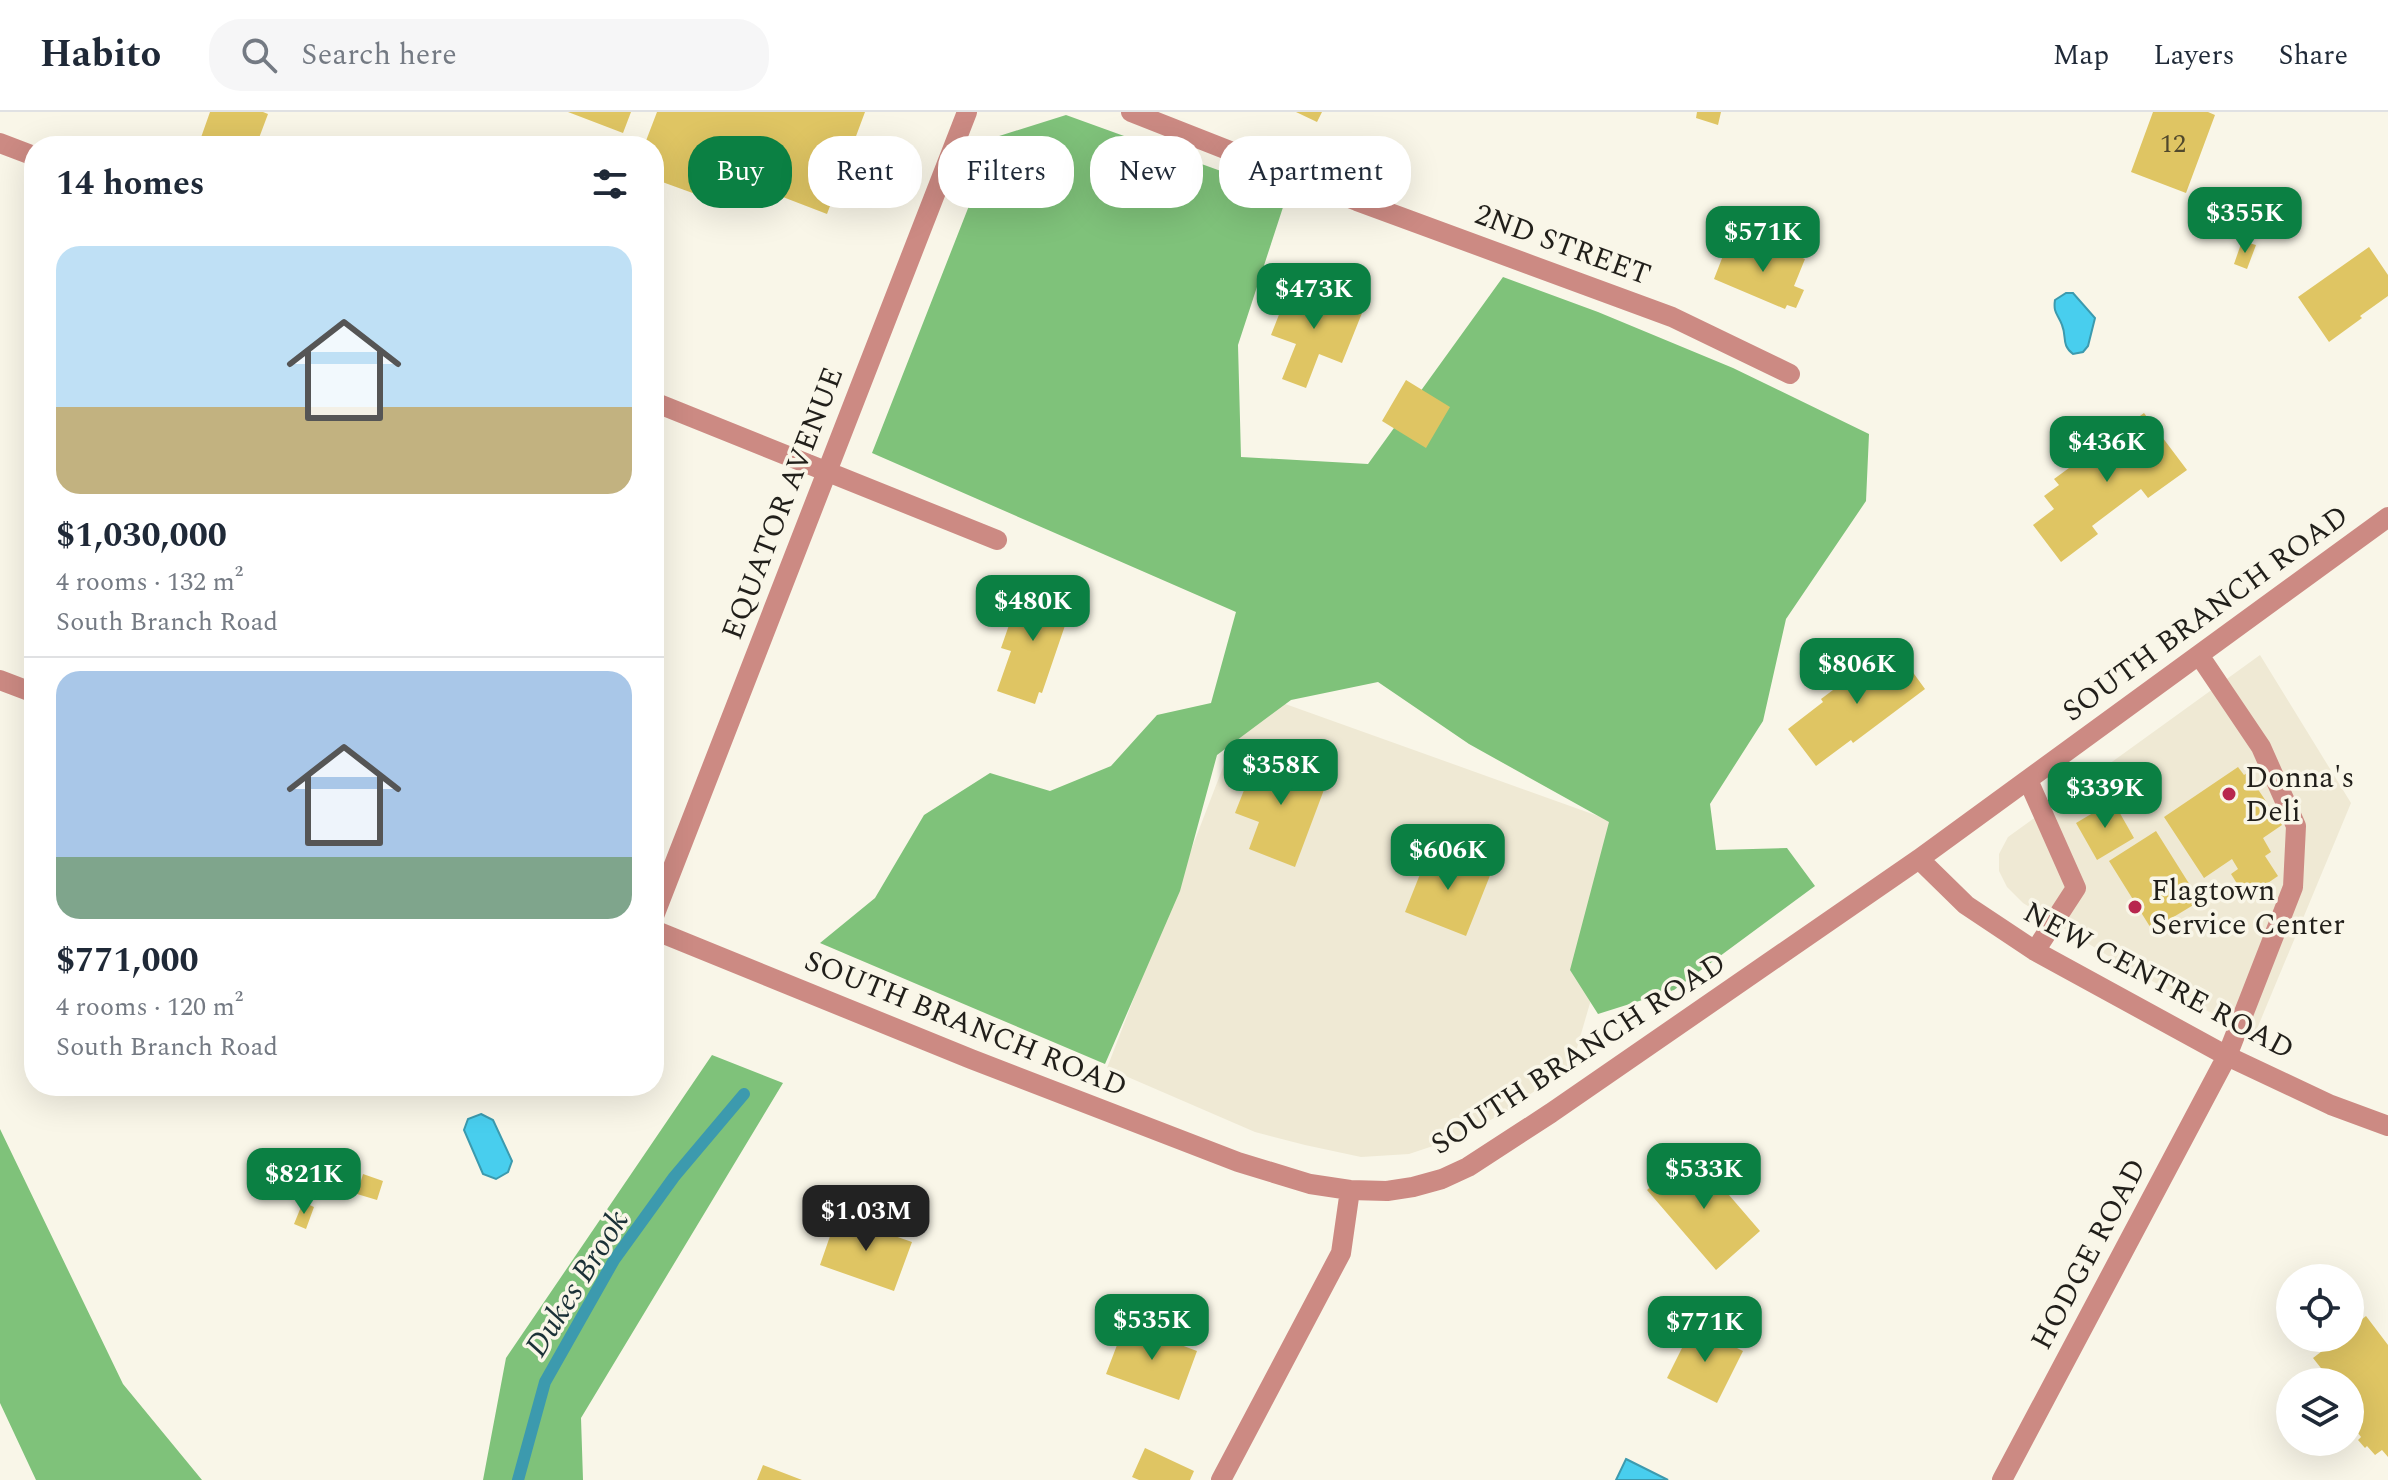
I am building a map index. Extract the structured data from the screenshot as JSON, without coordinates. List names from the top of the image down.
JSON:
{
  "streets": {
    "street": [
      "2ND STREET",
      "EQUATOR AVENUE",
      "SOUTH BRANCH ROAD",
      "NEW CENTRE ROAD",
      "HODGE ROAD"
    ]
  },
  "crossings": [
    ["SOUTH BRANCH ROAD", "NEW CENTRE ROAD"],
    ["SOUTH BRANCH ROAD", "HODGE ROAD"],
    ["NEW CENTRE ROAD", "HODGE ROAD"]
  ],
  "water": ["Dukes Brook"],
  "places": ["Donna's Deli", "Flagtown Service Center"],
  "house_numbers": ["12"],
  "page": {
    "header": "Habito",
    "search": "Search here",
    "nav": ["Map", "Layers", "Share"],
    "chip": [
      "Buy",
      "Rent",
      "Filters",
      "New",
      "Apartment"
    ],
    "heading": "14 homes",
    "price": [
      "$355K",
      "$571K",
      "$473K",
      "$436K",
      "$480K",
      "$806K",
      "$358K",
      "$339K",
      "$606K",
      "$533K",
      "$821K",
      "$1.03M",
      "$535K",
      "$771K"
    ],
    "list": [
      {
        "name": "$1,030,000",
        "note": "4 rooms · 132 m² · South Branch Road"
      },
      {
        "name": "$771,000",
        "note": "4 rooms · 120 m² · South Branch Road"
      }
    ]
  }
}
